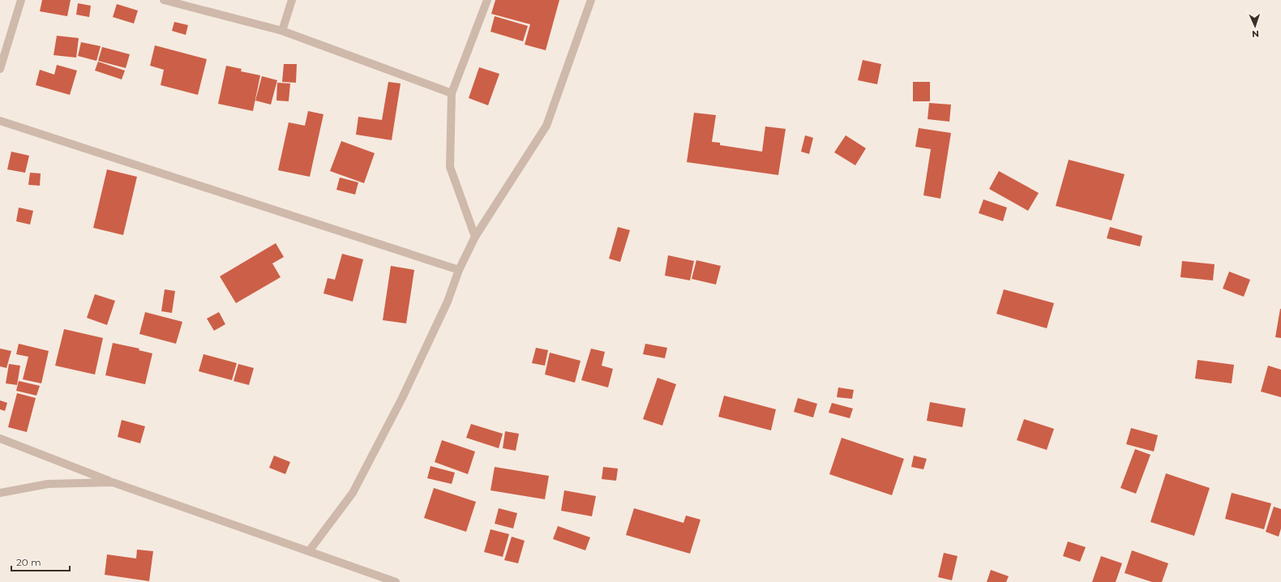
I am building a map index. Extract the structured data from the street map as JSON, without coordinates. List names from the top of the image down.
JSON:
{
  "scale_bar": "20 m",
  "north": "bottom"
}
